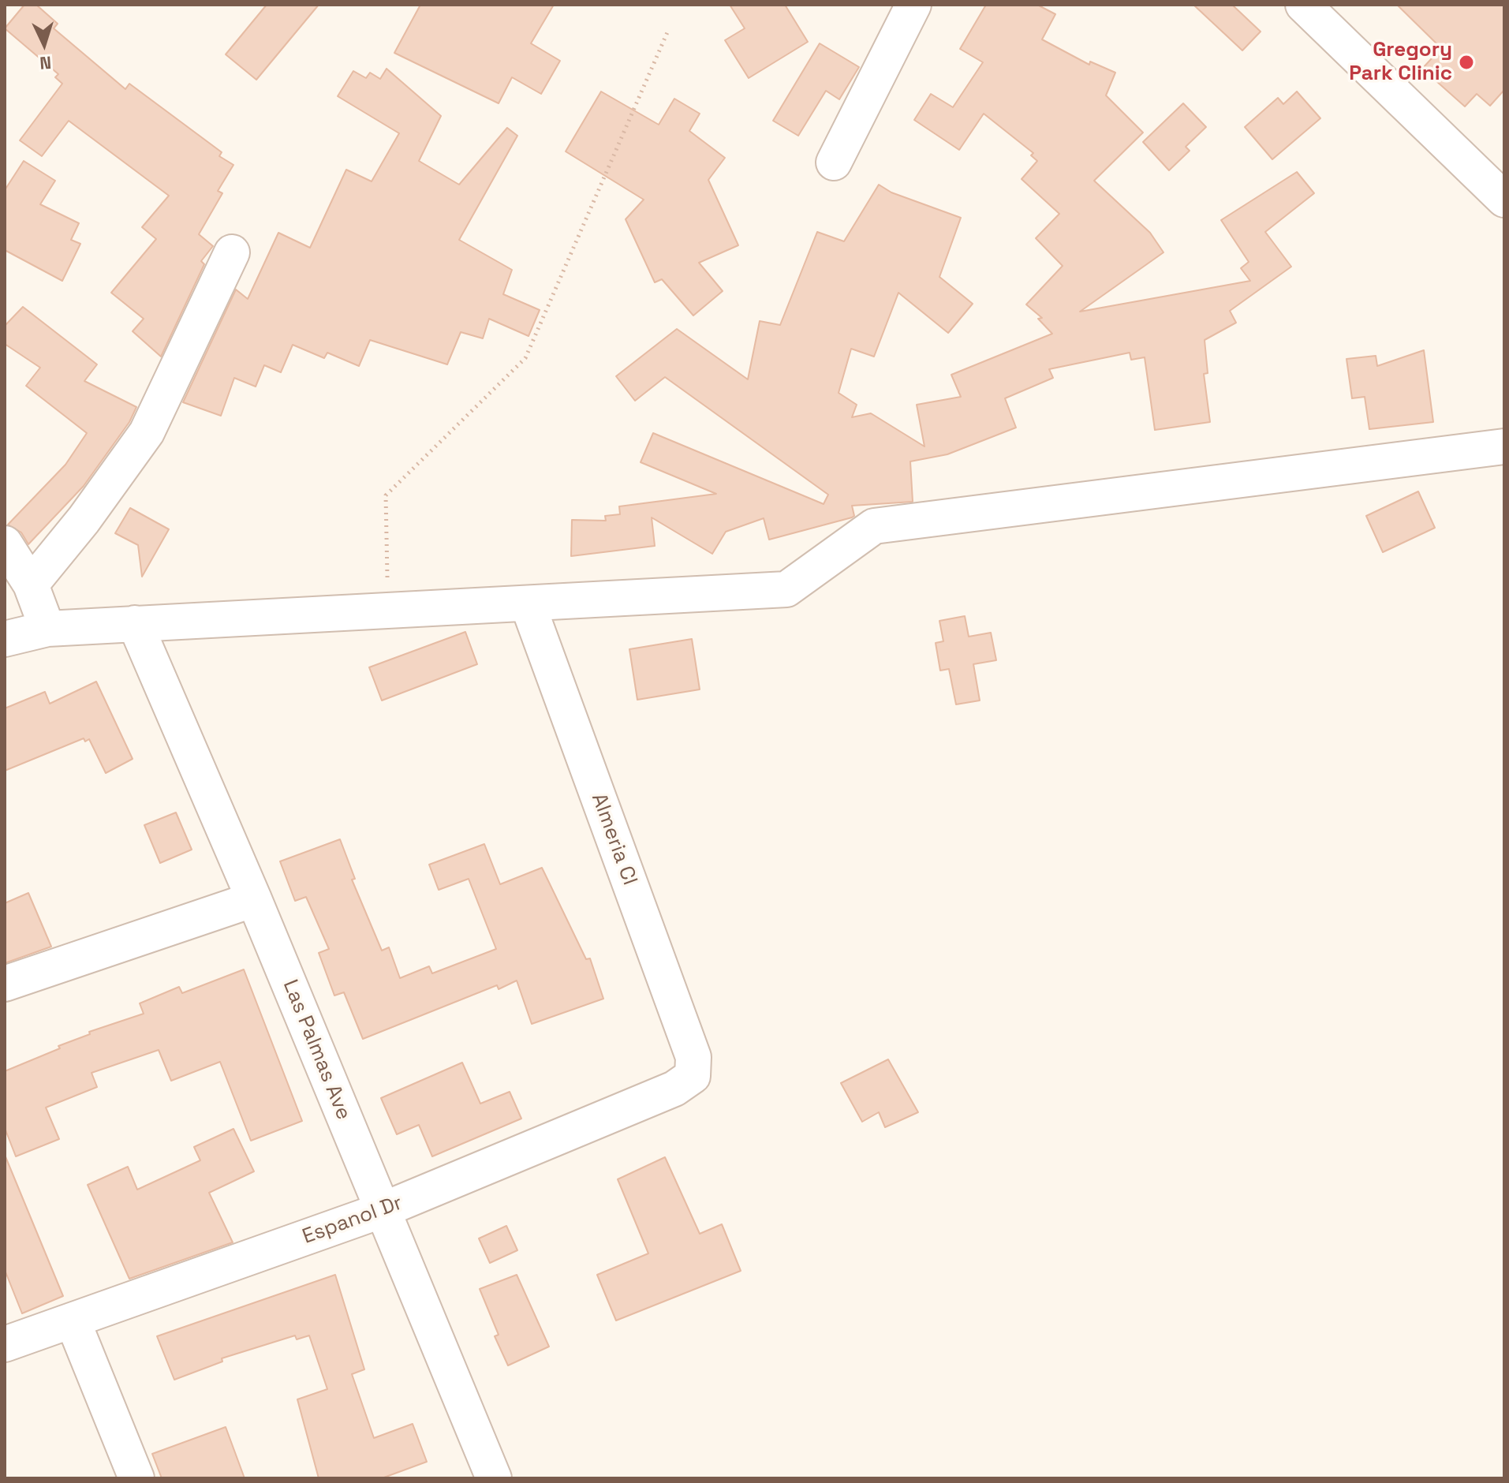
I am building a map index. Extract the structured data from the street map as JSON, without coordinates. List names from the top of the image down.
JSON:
{
  "streets": {
    "street": ["Almeria Cl", "Las Palmas Ave", "Espanol Dr"]
  },
  "crossings": [
    ["Almeria Cl", "Espanol Dr"],
    ["Las Palmas Ave", "Espanol Dr"]
  ],
  "places": ["Gregory Park Clinic"],
  "north": "bottom"
}
